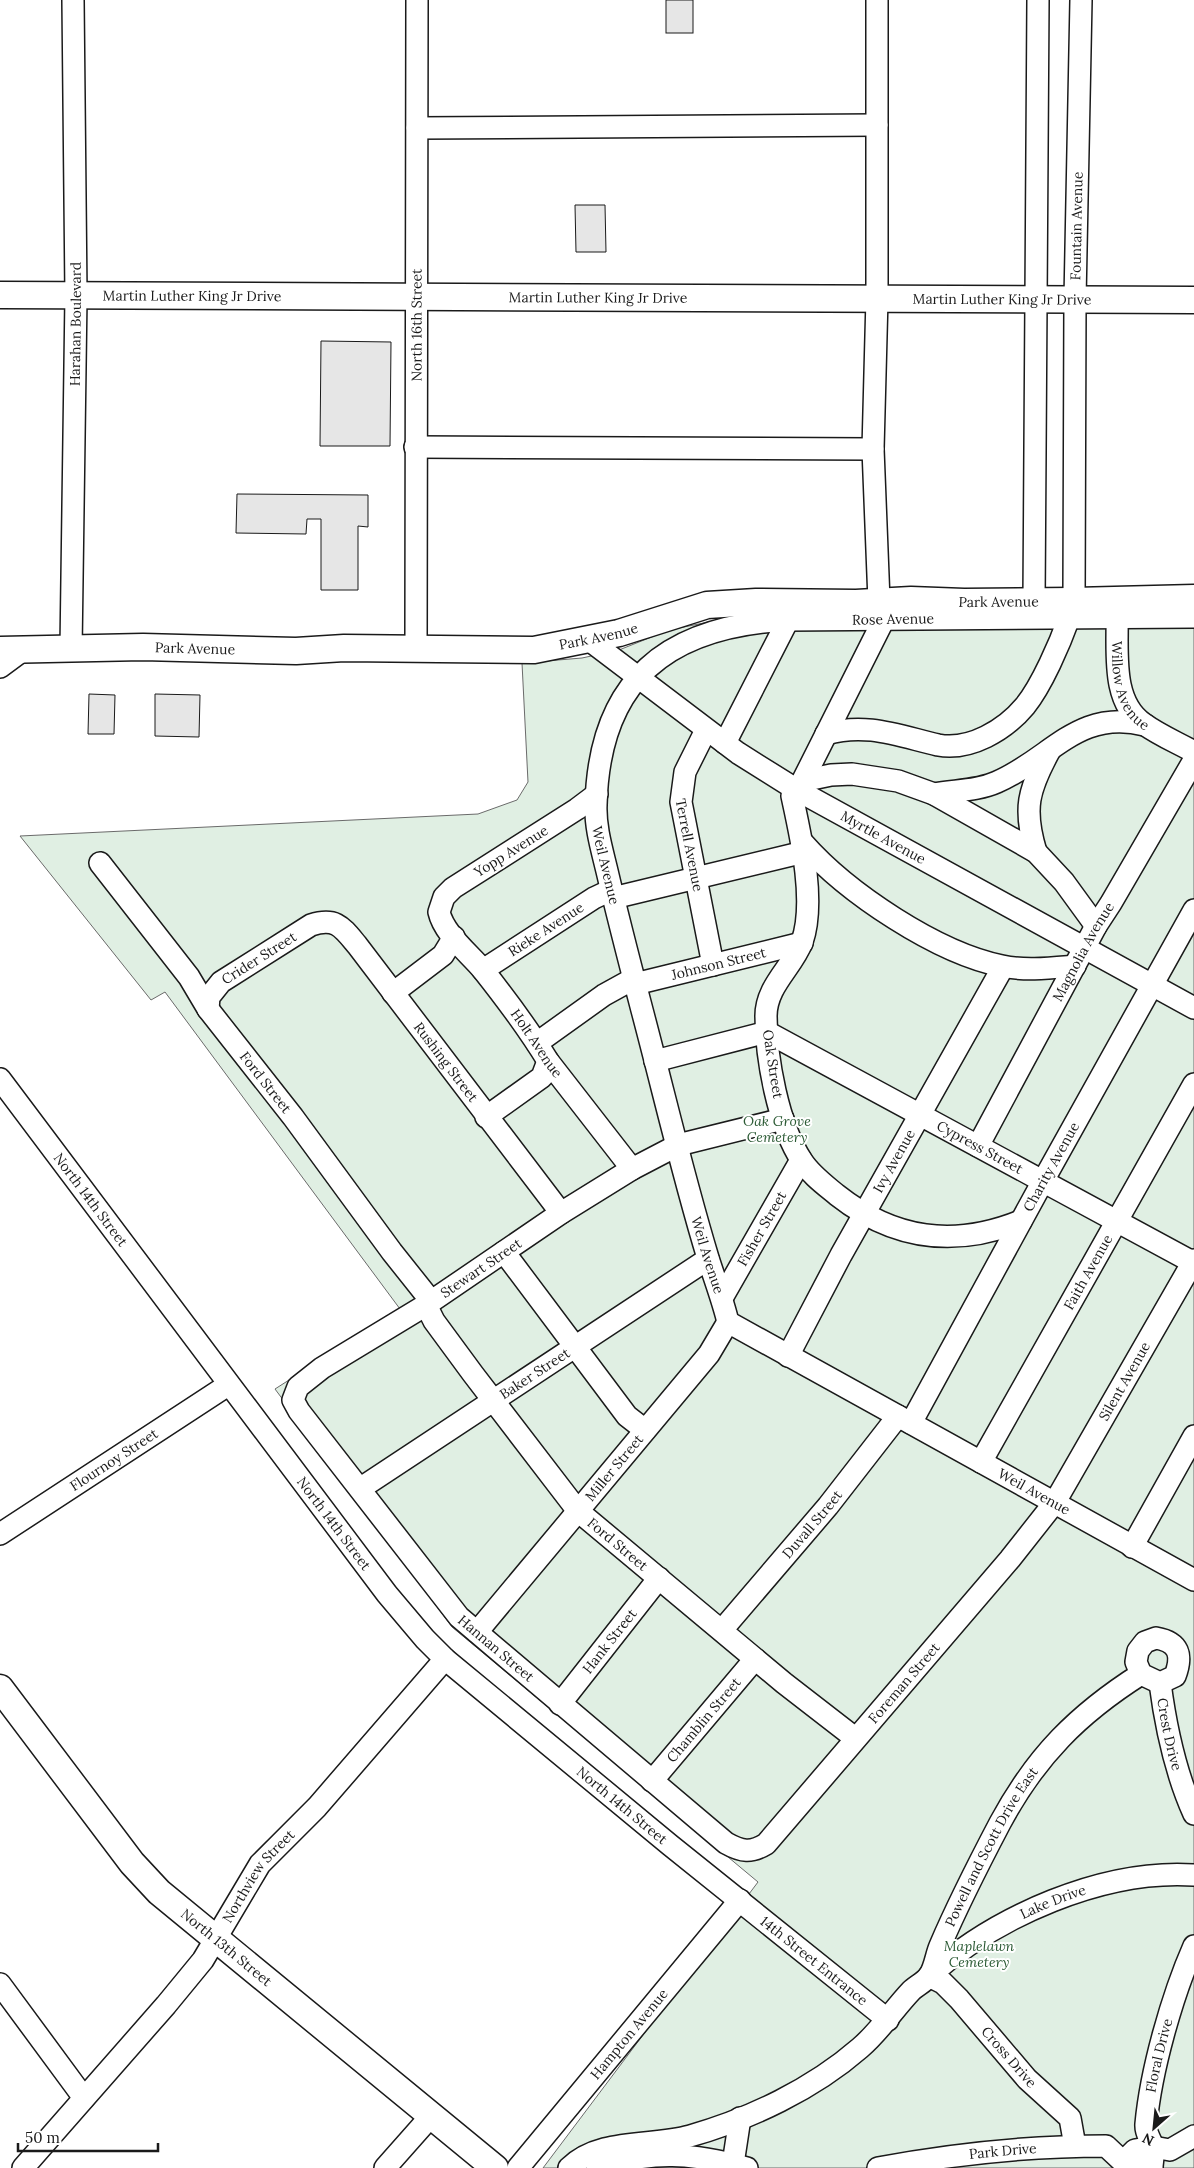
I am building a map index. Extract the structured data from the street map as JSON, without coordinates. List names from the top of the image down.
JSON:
{
  "streets": {
    "main road": ["Martin Luther King Jr Drive", "Park Avenue", "North 13th Street"],
    "street": [
      "Fountain Avenue",
      "Harahan Boulevard",
      "North 16th Street",
      "Rose Avenue",
      "Willow Avenue",
      "Myrtle Avenue",
      "Terrell Avenue",
      "Yopp Avenue",
      "Weil Avenue",
      "Rieke Avenue",
      "Magnolia Avenue",
      "Crider Street",
      "Johnson Street",
      "Holt Avenue",
      "Rushing Street",
      "Oak Street",
      "Ford Street",
      "Cypress Street",
      "Ivy Avenue",
      "Charity Avenue",
      "North 14th Street",
      "Fisher Street",
      "Stewart Street",
      "Faith Avenue",
      "Baker Street",
      "Silent Avenue",
      "Flournoy Street",
      "Miller Street",
      "Duvall Street",
      "Hank Street",
      "Hannan Street",
      "Foreman Street",
      "Chamblin Street",
      "Crest Drive",
      "Powell and Scott Drive East",
      "Northview Street",
      "Lake Drive",
      "14th Street Entrance",
      "Hampton Avenue",
      "Floral Drive",
      "Cross Drive",
      "Park Drive"
    ]
  },
  "crossings": [
    ["Fountain Avenue", "Martin Luther King Jr Drive"],
    ["Fountain Avenue", "Park Avenue"],
    ["Fountain Avenue", "Rose Avenue"],
    ["Martin Luther King Jr Drive", "Harahan Boulevard"],
    ["Martin Luther King Jr Drive", "North 16th Street"],
    ["Harahan Boulevard", "Park Avenue"],
    ["North 16th Street", "Park Avenue"],
    ["Park Avenue", "Rose Avenue"],
    ["Park Avenue", "Myrtle Avenue"],
    ["Park Avenue", "Oak Street"],
    ["Rose Avenue", "Willow Avenue"],
    ["Rose Avenue", "Myrtle Avenue"],
    ["Rose Avenue", "Weil Avenue"],
    ["Rose Avenue", "Oak Street"],
    ["Myrtle Avenue", "Terrell Avenue"],
    ["Myrtle Avenue", "Weil Avenue"],
    ["Myrtle Avenue", "Magnolia Avenue"],
    ["Myrtle Avenue", "Oak Street"],
    ["Myrtle Avenue", "Charity Avenue"],
    ["Terrell Avenue", "Rieke Avenue"],
    ["Terrell Avenue", "Johnson Street"],
    ["Yopp Avenue", "Weil Avenue"],
    ["Yopp Avenue", "Holt Avenue"],
    ["Weil Avenue", "Rieke Avenue"],
    ["Weil Avenue", "Johnson Street"],
    ["Weil Avenue", "Ivy Avenue"],
    ["Weil Avenue", "Charity Avenue"],
    ["Weil Avenue", "Fisher Street"],
    ["Weil Avenue", "Stewart Street"],
    ["Weil Avenue", "Faith Avenue"],
    ["Weil Avenue", "Baker Street"],
    ["Weil Avenue", "Silent Avenue"],
    ["Weil Avenue", "Miller Street"],
    ["Weil Avenue", "Duvall Street"],
    ["Weil Avenue", "Foreman Street"],
    ["Rieke Avenue", "Holt Avenue"],
    ["Rieke Avenue", "Oak Street"],
    ["Magnolia Avenue", "Cypress Street"],
    ["Crider Street", "Rushing Street"],
    ["Crider Street", "Ford Street"],
    ["Johnson Street", "Holt Avenue"],
    ["Johnson Street", "Oak Street"],
    ["Holt Avenue", "Stewart Street"],
    ["Rushing Street", "Stewart Street"],
    ["Oak Street", "Cypress Street"],
    ["Oak Street", "Ivy Avenue"],
    ["Oak Street", "Charity Avenue"],
    ["Oak Street", "Fisher Street"],
    ["Oak Street", "Stewart Street"],
    ["Ford Street", "Stewart Street"],
    ["Ford Street", "Baker Street"],
    ["Ford Street", "Miller Street"],
    ["Ford Street", "Duvall Street"],
    ["Ford Street", "Hank Street"],
    ["Ford Street", "Foreman Street"],
    ["Ford Street", "Chamblin Street"],
    ["Cypress Street", "Ivy Avenue"],
    ["Cypress Street", "Charity Avenue"],
    ["Cypress Street", "Faith Avenue"],
    ["Cypress Street", "Silent Avenue"],
    ["Charity Avenue", "Duvall Street"],
    ["North 14th Street", "Flournoy Street"],
    ["North 14th Street", "Northview Street"],
    ["North 14th Street", "14th Street Entrance"],
    ["North 14th Street", "Hampton Avenue"],
    ["Stewart Street", "Hannan Street"],
    ["Baker Street", "Hannan Street"],
    ["Silent Avenue", "Foreman Street"],
    ["Miller Street", "Hannan Street"],
    ["Hank Street", "Hannan Street"],
    ["Hannan Street", "Foreman Street"],
    ["Hannan Street", "Chamblin Street"],
    ["Crest Drive", "Powell and Scott Drive East"],
    ["Powell and Scott Drive East", "Lake Drive"],
    ["Powell and Scott Drive East", "14th Street Entrance"],
    ["Powell and Scott Drive East", "Cross Drive"],
    ["Northview Street", "North 13th Street"],
    ["Lake Drive", "Cross Drive"],
    ["14th Street Entrance", "Hampton Avenue"],
    ["Floral Drive", "Park Drive"],
    ["Cross Drive", "Park Drive"]
  ],
  "parks": ["Oak Grove Cemetery", "Maplelawn Cemetery"],
  "scale_bar": "50 m",
  "north": "bottom left"
}
